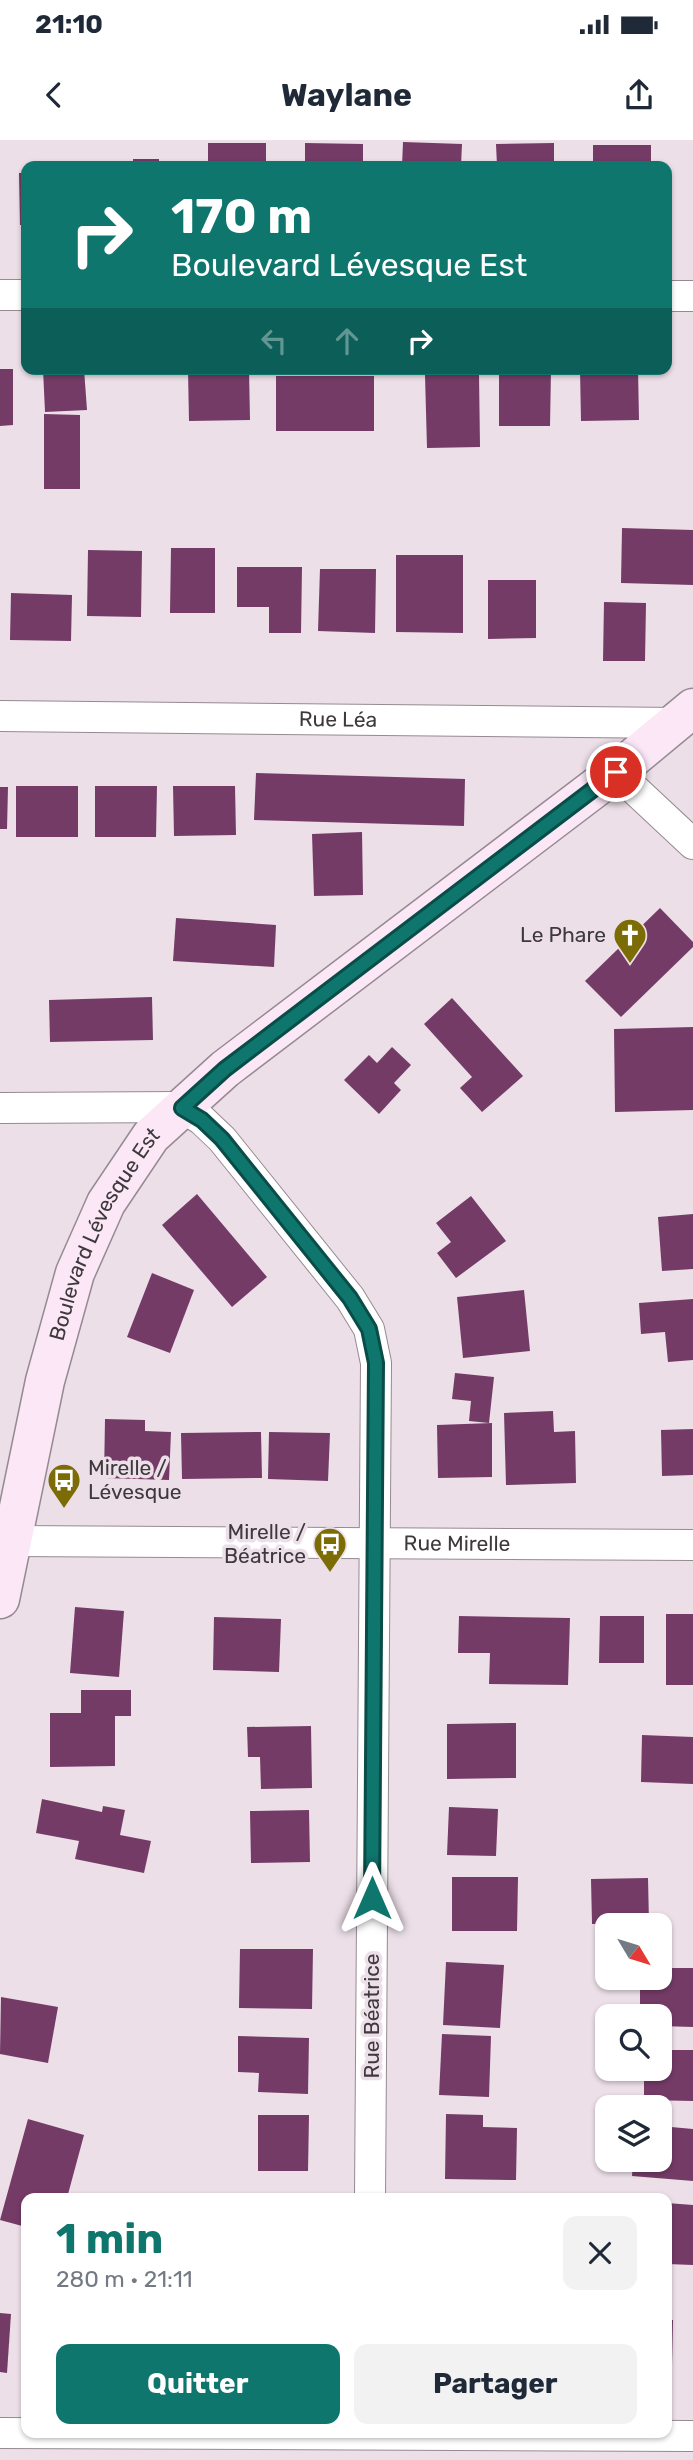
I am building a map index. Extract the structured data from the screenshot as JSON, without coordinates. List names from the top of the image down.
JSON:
{
  "streets": {
    "street": [
      "Rue Léa",
      "Boulevard Lévesque Est",
      "Rue Mirelle",
      "Rue Béatrice"
    ]
  },
  "crossings": [
    ["Rue Léa", "Boulevard Lévesque Est"],
    ["Boulevard Lévesque Est", "Rue Mirelle"],
    ["Boulevard Lévesque Est", "Rue Béatrice"],
    ["Rue Mirelle", "Rue Béatrice"]
  ],
  "places": {
    "church": ["Le Phare"],
    "bus stop": ["Mirelle / Lévesque", "Mirelle / Béatrice"]
  },
  "north": "bottom right",
  "page": {
    "status": "21:10",
    "header": "Waylane",
    "turn": ["170 m", "Boulevard Lévesque Est"],
    "heading": ["1 min", "280 m · 21:11"],
    "buttons": ["Quitter", "Partager"]
  }
}
